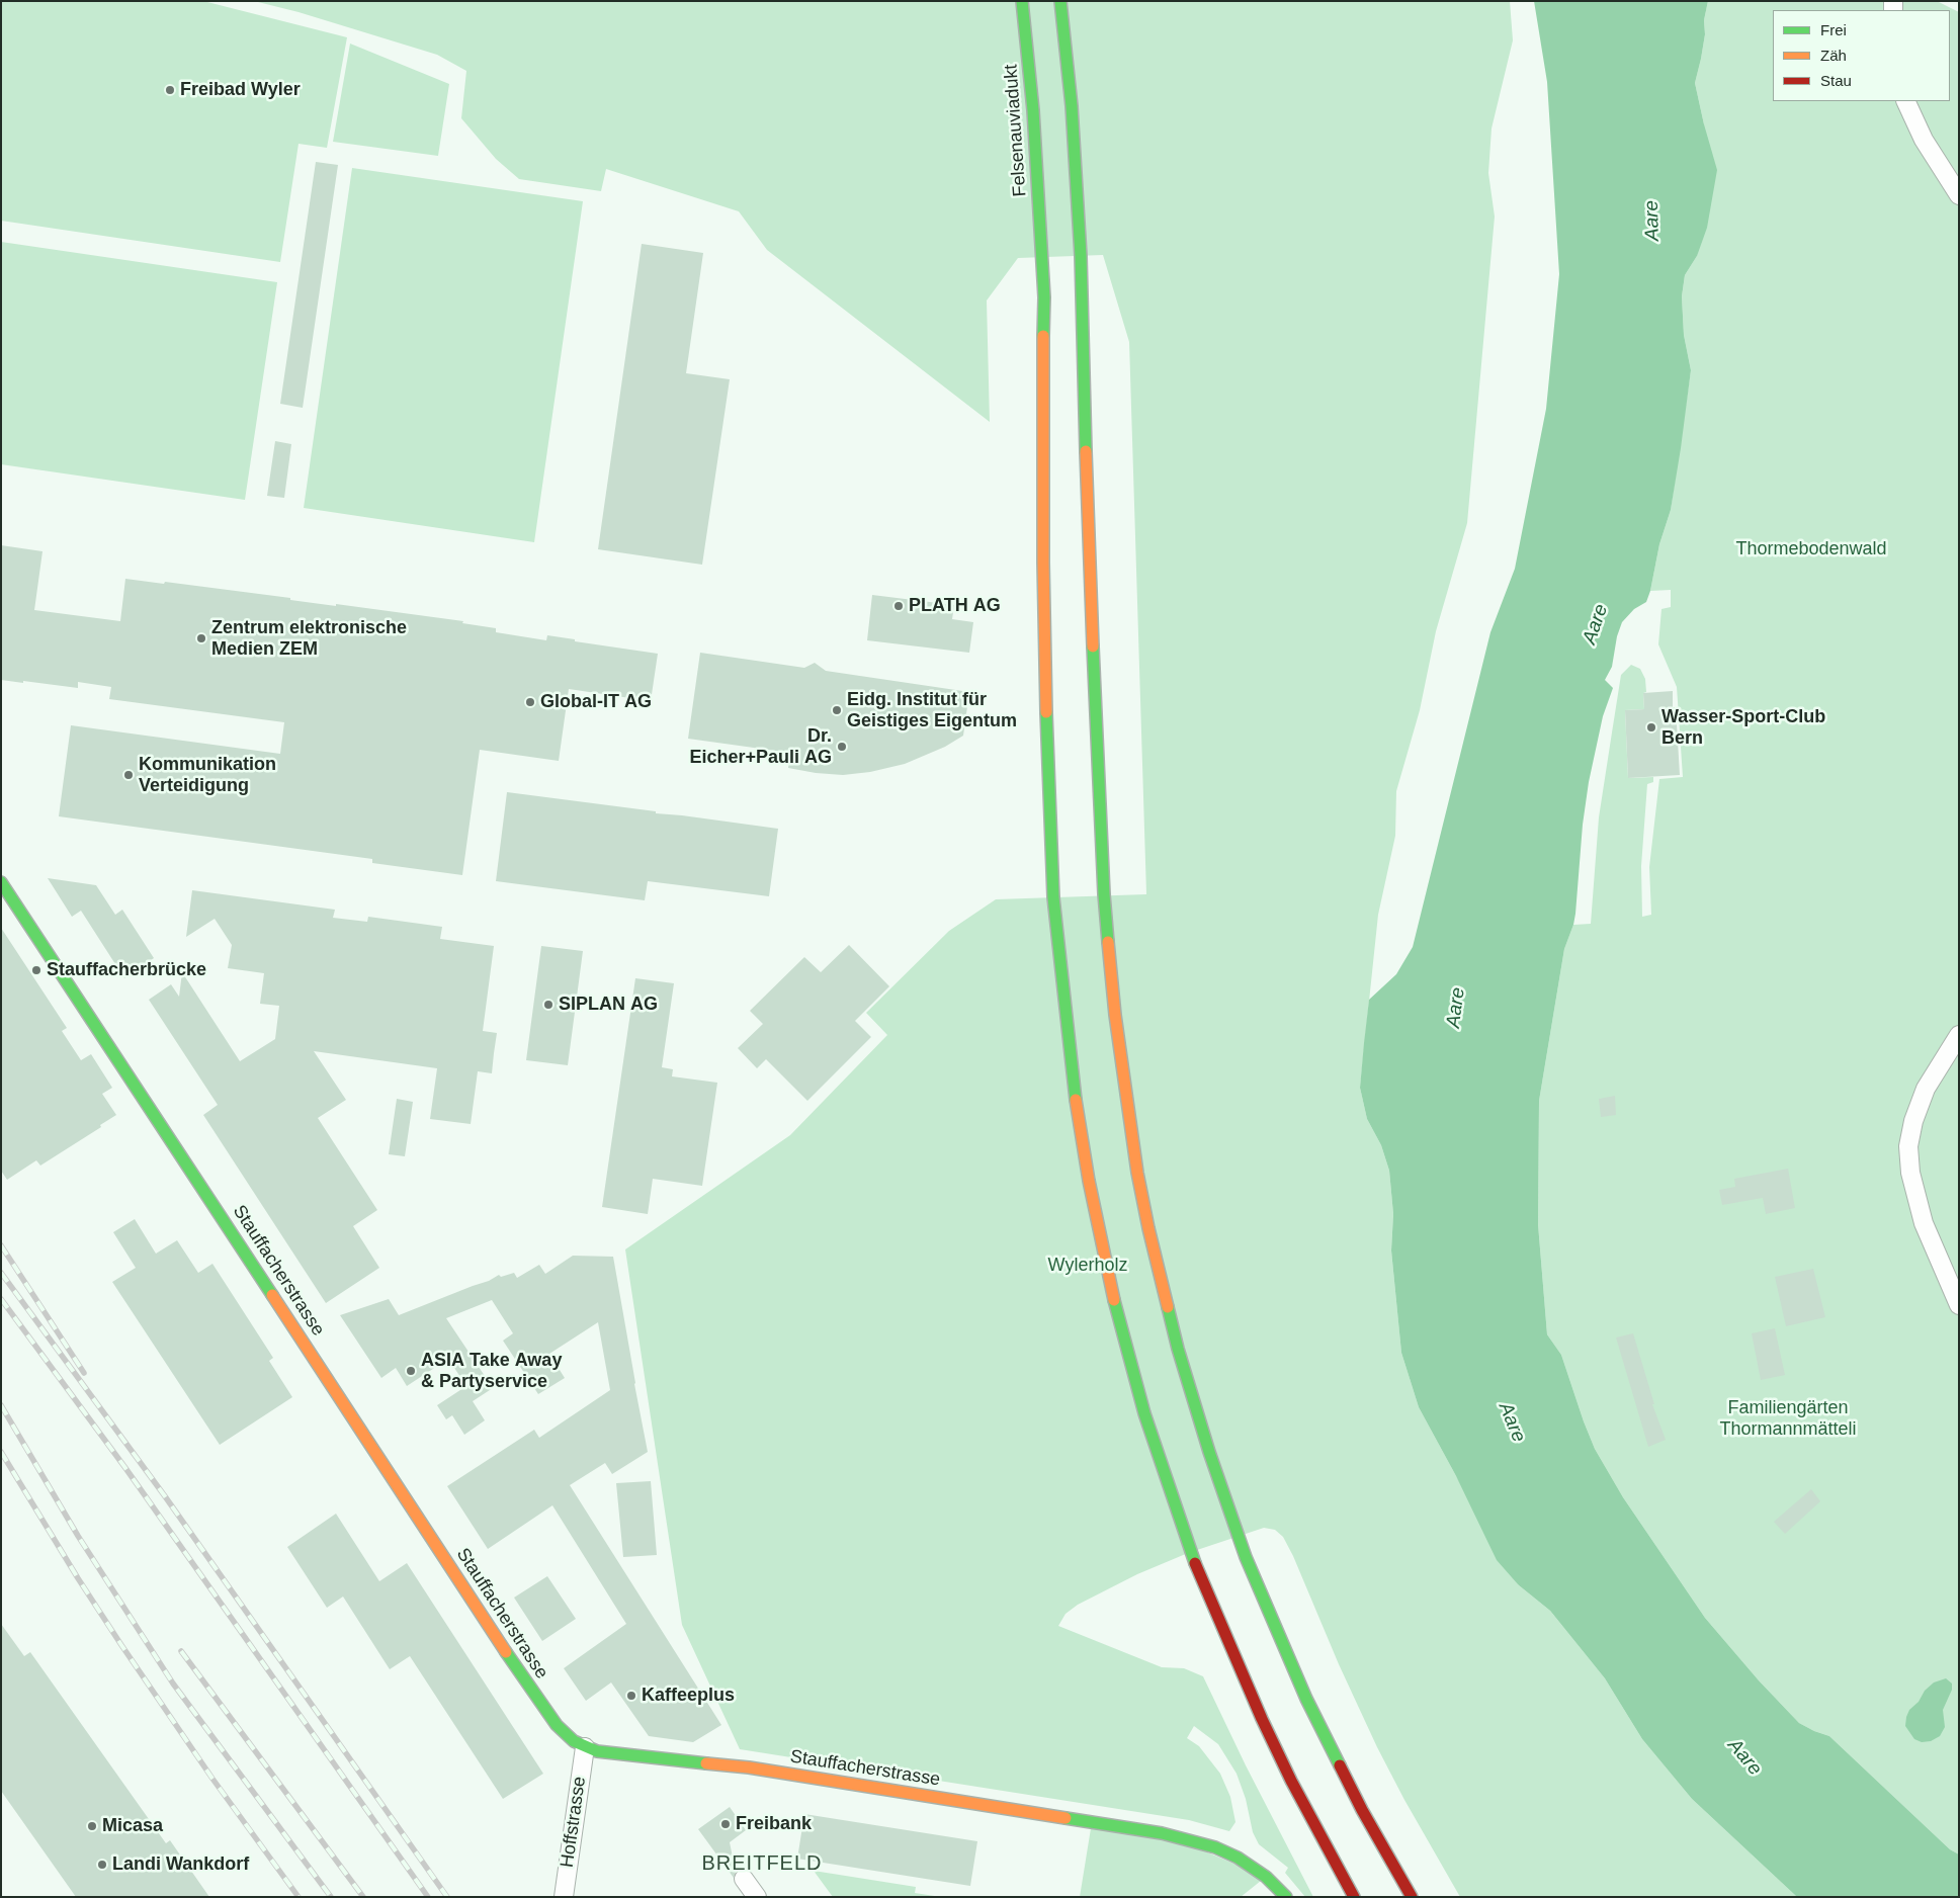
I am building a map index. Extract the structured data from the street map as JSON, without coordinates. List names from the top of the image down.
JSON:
{
  "streets": {
    "main road": ["Felsenauviadukt", "Stauffacherstrasse"],
    "street": ["Hoffstrasse"]
  },
  "crossings": [
    ["Stauffacherstrasse", "Hoffstrasse"]
  ],
  "districts": ["BREITFELD"],
  "water": ["Aare"],
  "parks": ["Thormebodenwald", "Wylerholz", "Familiengärten Thormannmätteli"],
  "places": [
    "Freibad Wyler",
    "PLATH AG",
    "Zentrum elektronische Medien ZEM",
    "Global-IT AG",
    "Eidg. Institut für Geistiges Eigentum",
    "Wasser-Sport-Club Bern",
    "Dr. Eicher+Pauli AG",
    "Kommunikation Verteidigung",
    "Stauffacherbrücke",
    "SIPLAN AG",
    "ASIA Take Away & Partyservice",
    "Kaffeeplus",
    "Freibank",
    "Micasa",
    "Landi Wankdorf"
  ],
  "legend": ["Frei", "Zäh", "Stau"]
}
